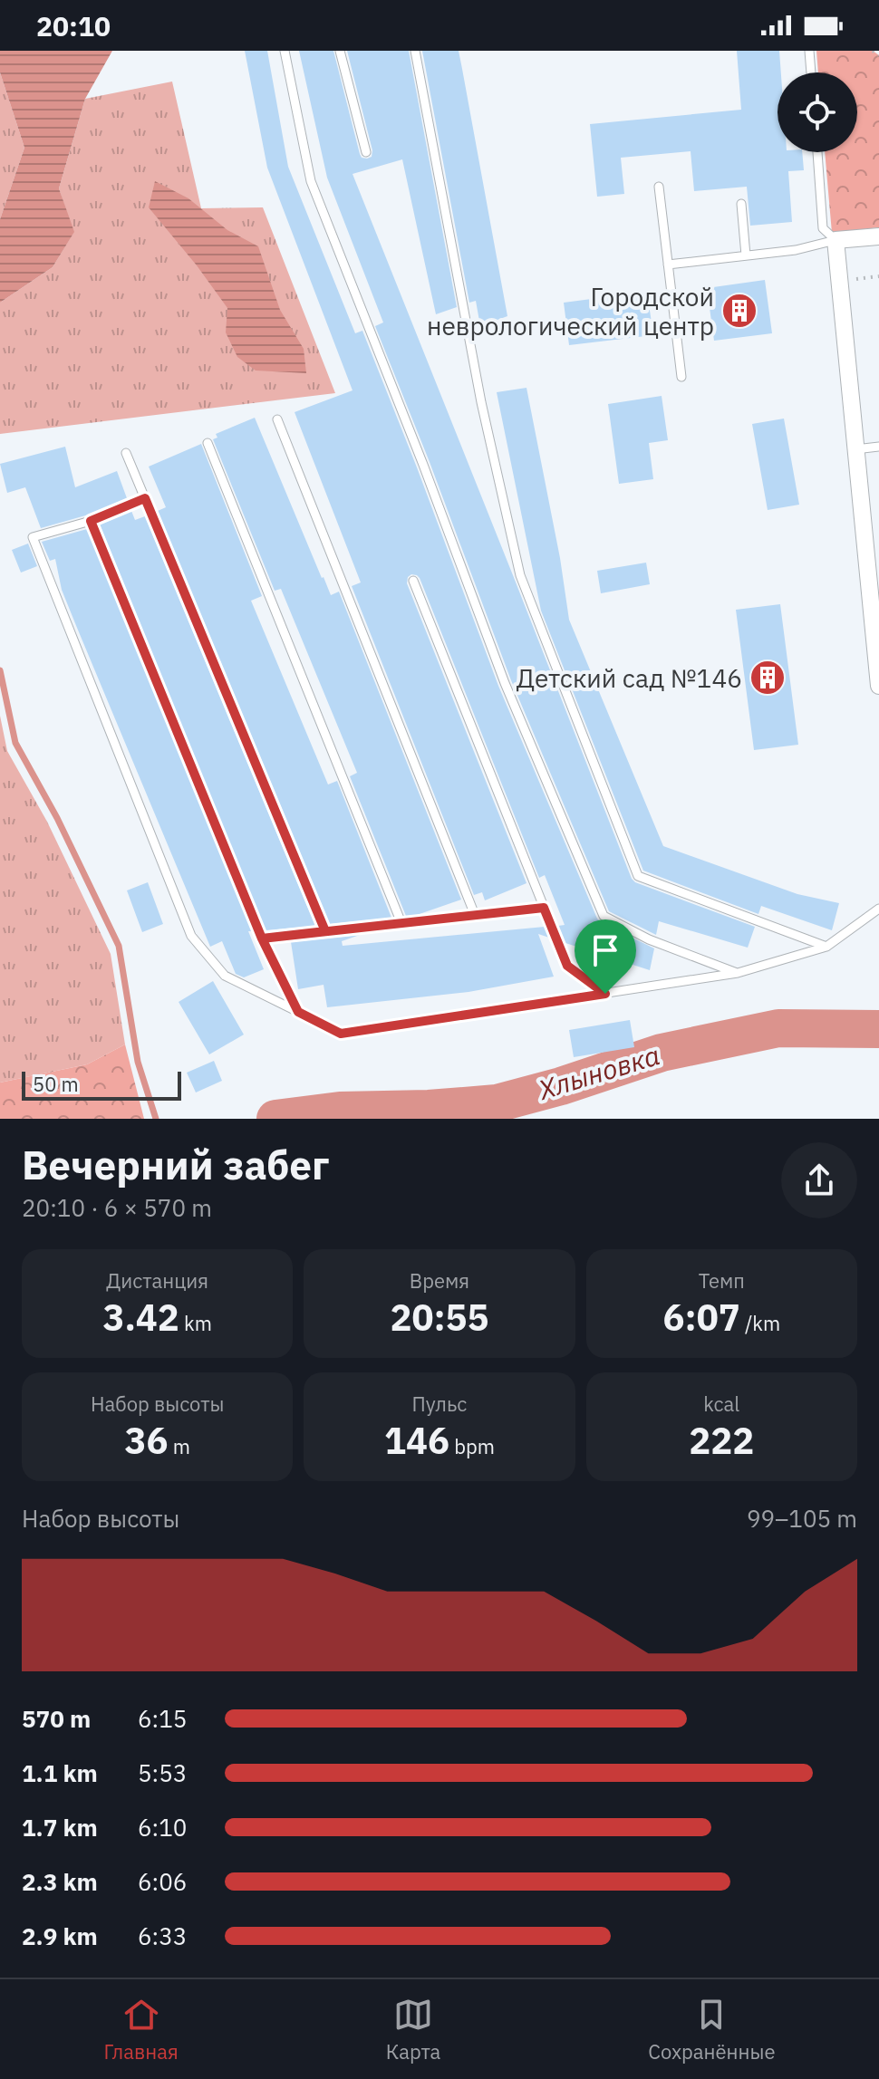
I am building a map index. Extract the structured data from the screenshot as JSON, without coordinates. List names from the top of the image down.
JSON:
{
  "water": ["Хлыновка"],
  "places": {
    "building": ["Городской неврологический центр", "Детский сад №146"]
  },
  "scale_bar": "50 m",
  "page": {
    "status": "20:10",
    "scale": "50 m",
    "heading": ["Вечерний забег", "20:10 · 6 × 570 m"],
    "stats": [
      ["Дистанция", "3.42 km"],
      ["Время", "20:55"],
      ["Темп", "6:07 /km"],
      ["Набор высоты", "36 m"],
      ["Пульс", "146 bpm"],
      ["kcal", "222"]
    ],
    "chart": ["Набор высоты", "99–105 m"],
    "list": [
      {
        "name": "570 m",
        "note": "6:15"
      },
      {
        "name": "1.1 km",
        "note": "5:53"
      },
      {
        "name": "1.7 km",
        "note": "6:10"
      },
      {
        "name": "2.3 km",
        "note": "6:06"
      },
      {
        "name": "2.9 km",
        "note": "6:33"
      }
    ],
    "tabs": ["Главная", "Карта", "Сохранённые"]
  }
}
